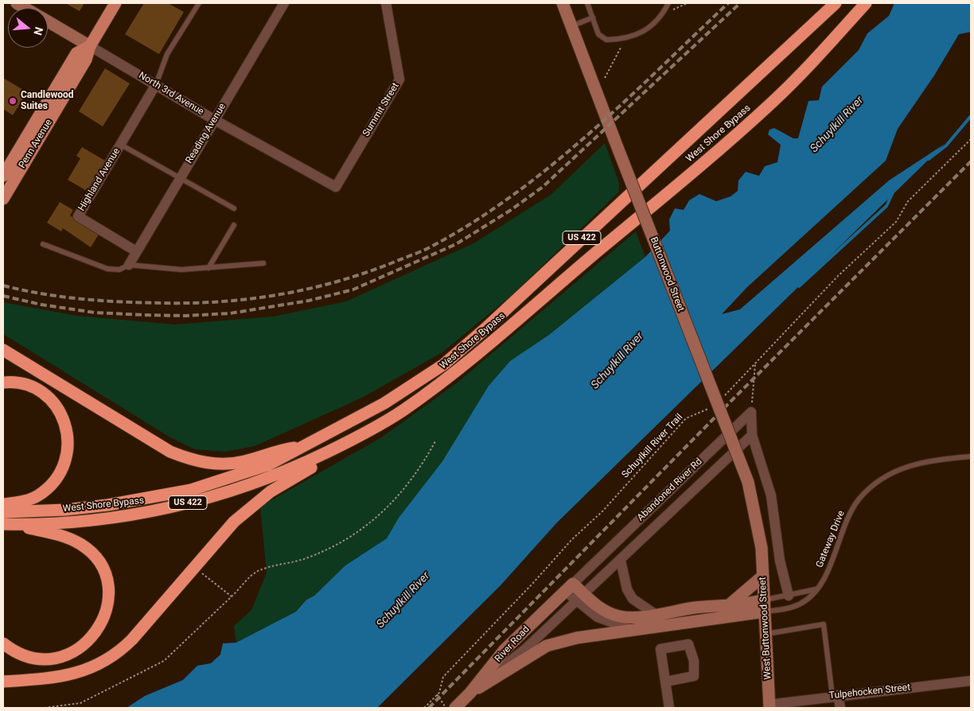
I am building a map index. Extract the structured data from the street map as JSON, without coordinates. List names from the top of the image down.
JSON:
{
  "streets": {
    "highway": ["West Shore Bypass", "US 422"],
    "main road": ["Penn Avenue"],
    "street": [
      "North 3rd Avenue",
      "Summit Street",
      "Reading Avenue",
      "Highland Avenue",
      "Buttonwood Street",
      "Abandoned River Rd",
      "West Buttonwood Street",
      "River Road",
      "Tulpehocken Street"
    ],
    "lane": ["Gateway Drive"],
    "path": ["Schuylkill River Trail"]
  },
  "crossings": [
    ["North 3rd Avenue", "Summit Street"],
    ["North 3rd Avenue", "Reading Avenue"],
    ["North 3rd Avenue", "Penn Avenue"],
    ["North 3rd Avenue", "Highland Avenue"],
    ["Reading Avenue", "Highland Avenue"],
    ["Buttonwood Street", "West Buttonwood Street"],
    ["Abandoned River Rd", "River Road"],
    ["Gateway Drive", "West Buttonwood Street"],
    ["West Buttonwood Street", "Tulpehocken Street"]
  ],
  "water": ["Schuylkill River"],
  "places": ["Candlewood Suites"],
  "north": "right"
}
